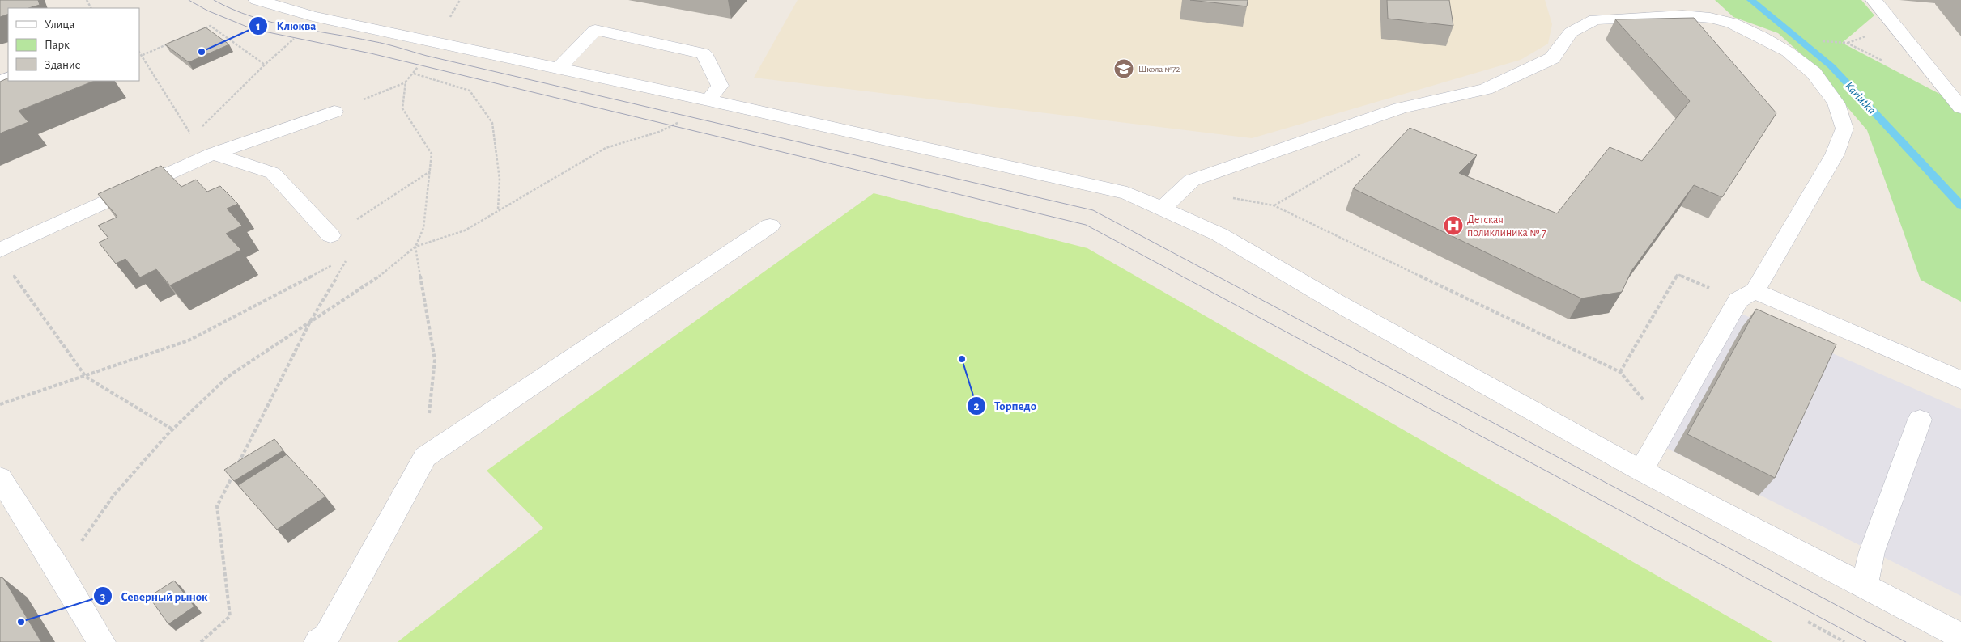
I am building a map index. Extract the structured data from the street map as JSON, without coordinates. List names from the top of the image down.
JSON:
{
  "water": ["Karlutka"],
  "places": {
    "other": ["Клюква", "Торпедо", "Северный рынок"],
    "school or university": ["Школа №72"],
    "hospital": ["Детская поликлиника № 7"]
  },
  "legend": ["Улица", "Парк", "Здание"]
}
